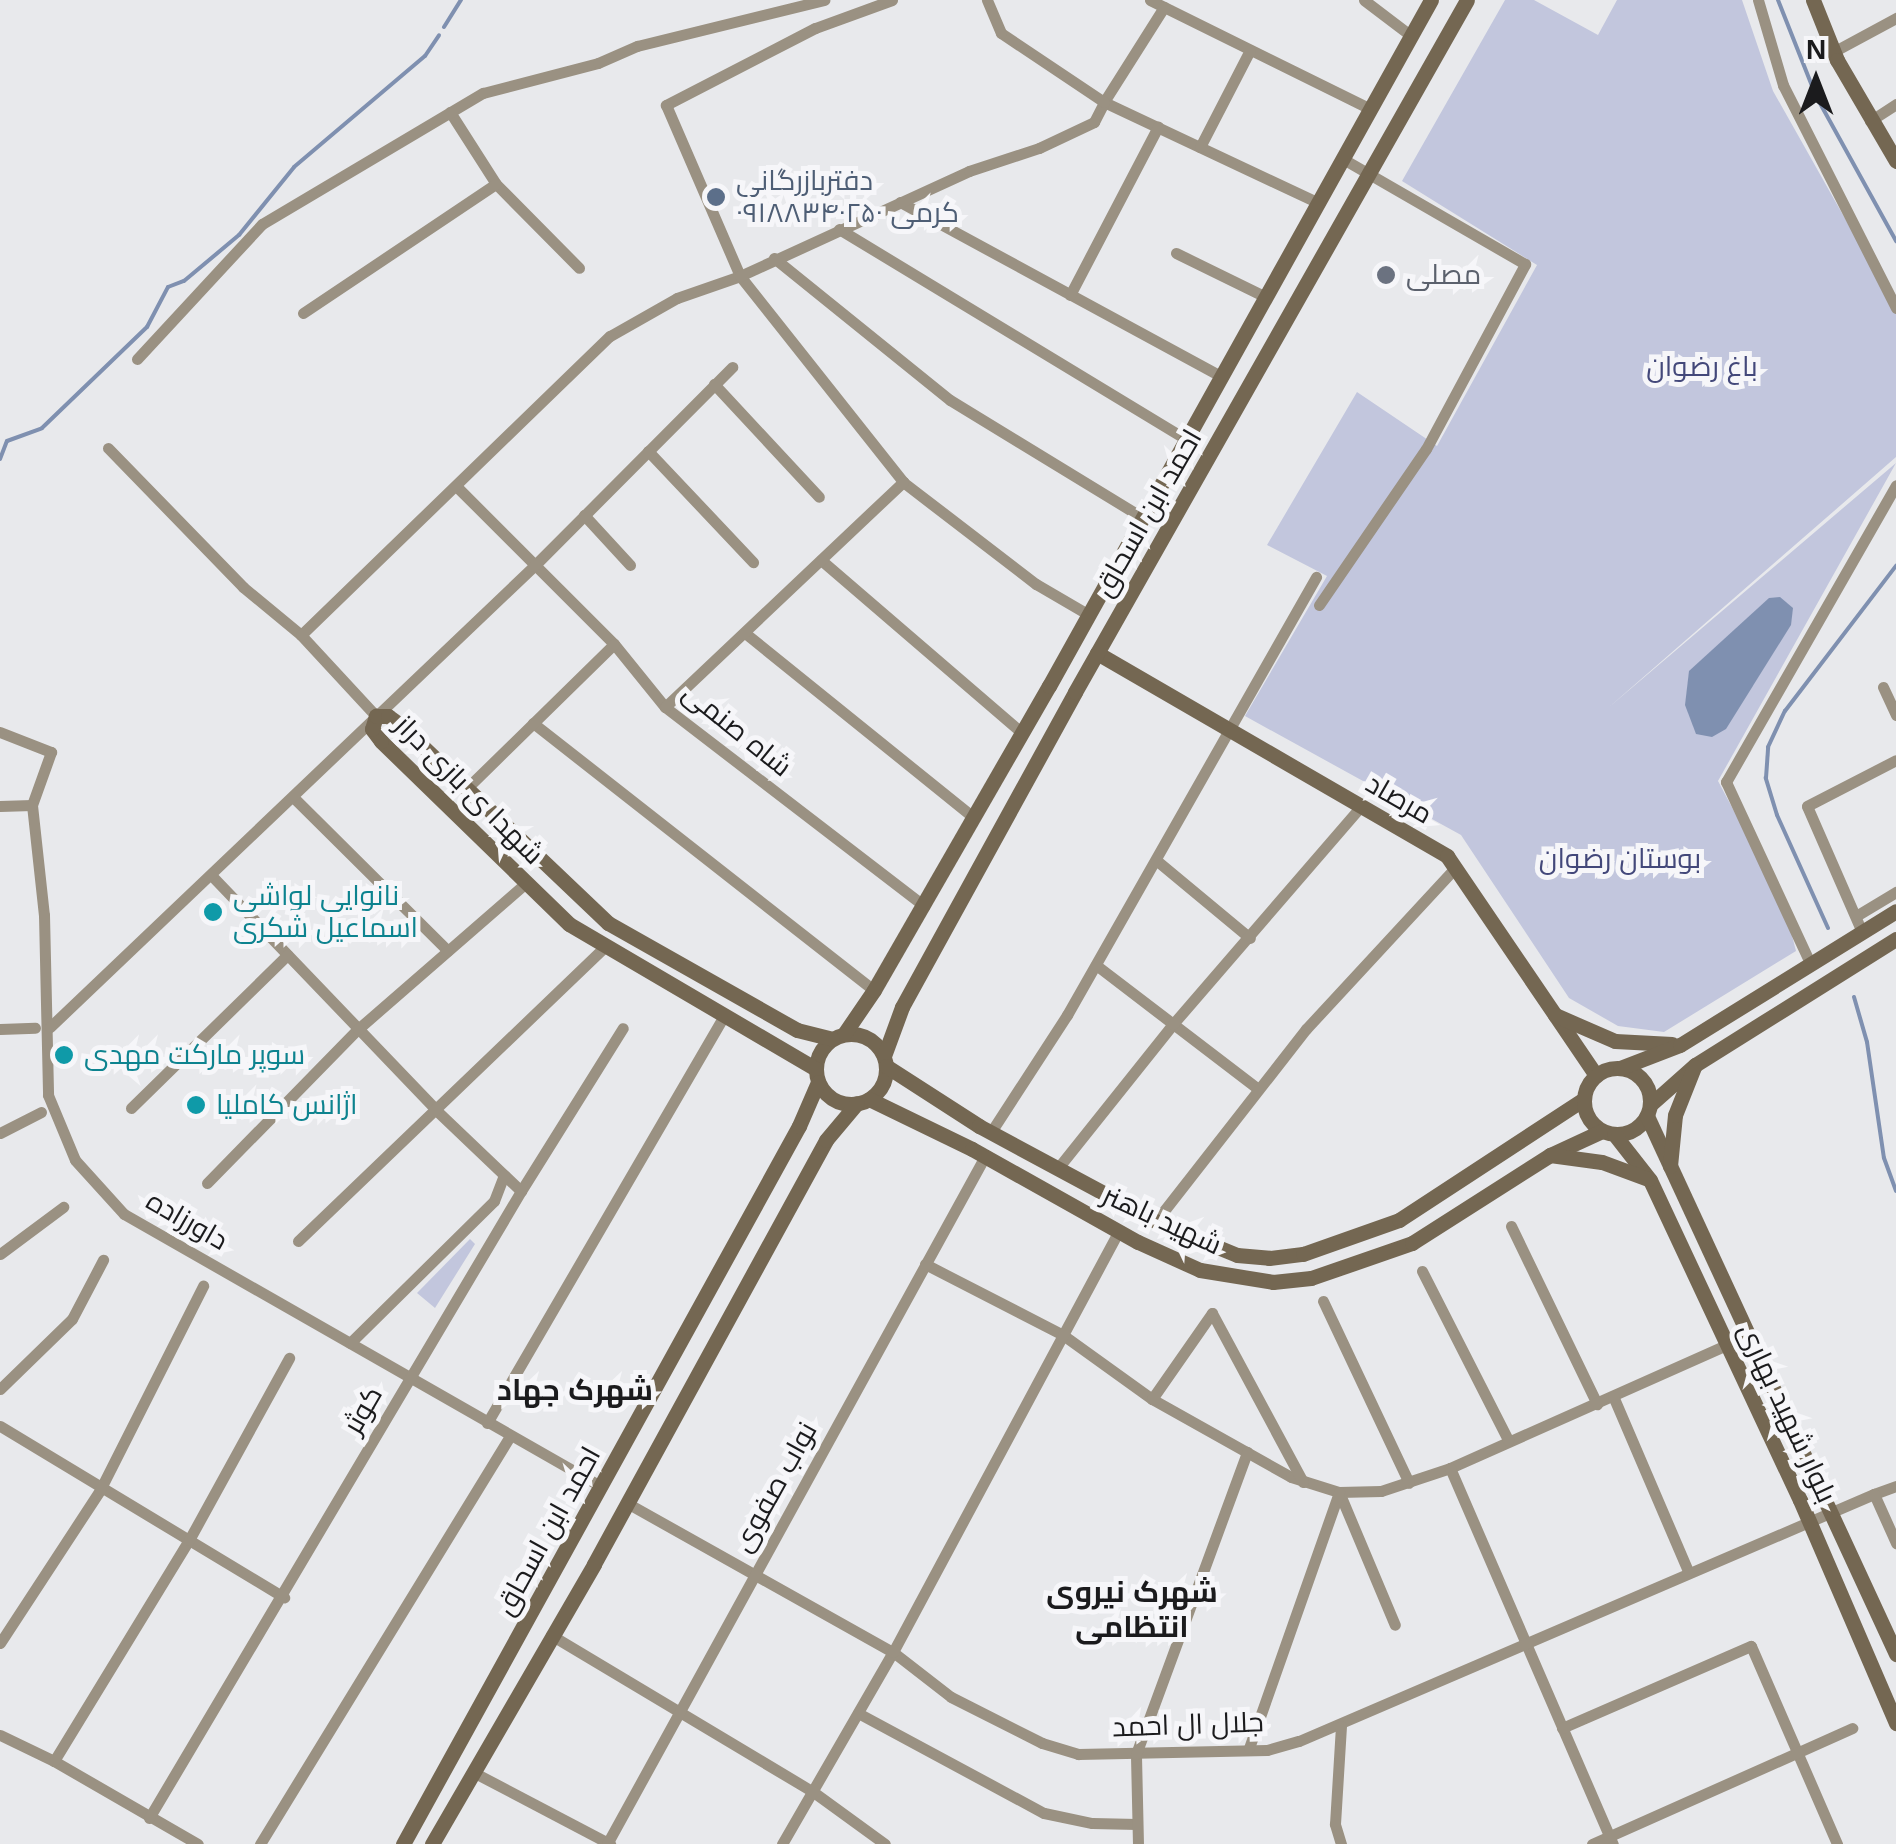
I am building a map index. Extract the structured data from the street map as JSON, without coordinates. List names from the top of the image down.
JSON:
{
  "streets": {
    "main road": [
      "احمد ابن اسحاق",
      "شهدا ی بازی دراز",
      "مرصاد",
      "شهید باهنر",
      "بلوار شهید بهاری"
    ],
    "street": [
      "شاه صنمی",
      "داورزاده",
      "کوثر",
      "نواب صفوی",
      "جلال ال احمد"
    ]
  },
  "crossings": [
    ["احمد ابن اسحاق", "شاه صنمی"],
    ["احمد ابن اسحاق", "شهدا ی بازی دراز"],
    ["احمد ابن اسحاق", "مرصاد"],
    ["احمد ابن اسحاق", "شهید باهنر"],
    ["احمد ابن اسحاق", "داورزاده"],
    ["احمد ابن اسحاق", "جلال ال احمد"],
    ["شهدا ی بازی دراز", "شهید باهنر"],
    ["مرصاد", "شهید باهنر"],
    ["مرصاد", "بلوار شهید بهاری"],
    ["شهید باهنر", "بلوار شهید بهاری"],
    ["شهید باهنر", "نواب صفوی"],
    ["داورزاده", "کوثر"],
    ["بلوار شهید بهاری", "جلال ال احمد"],
    ["نواب صفوی", "جلال ال احمد"]
  ],
  "districts": ["شهرک جهاد", "شهرک نیروی انتظامی"],
  "parks": ["باغ رضوان", "بوستان رضوان"],
  "places": [
    "دفتربازرگانی کرمی ۰۹۱۸۸۳۴۰۲۵۰",
    "مصلی",
    "نانوایی لواشی اسماعیل شکری",
    "سوپر مارکت مهدی",
    "اژانس کاملیا"
  ],
  "north": "top"
}
